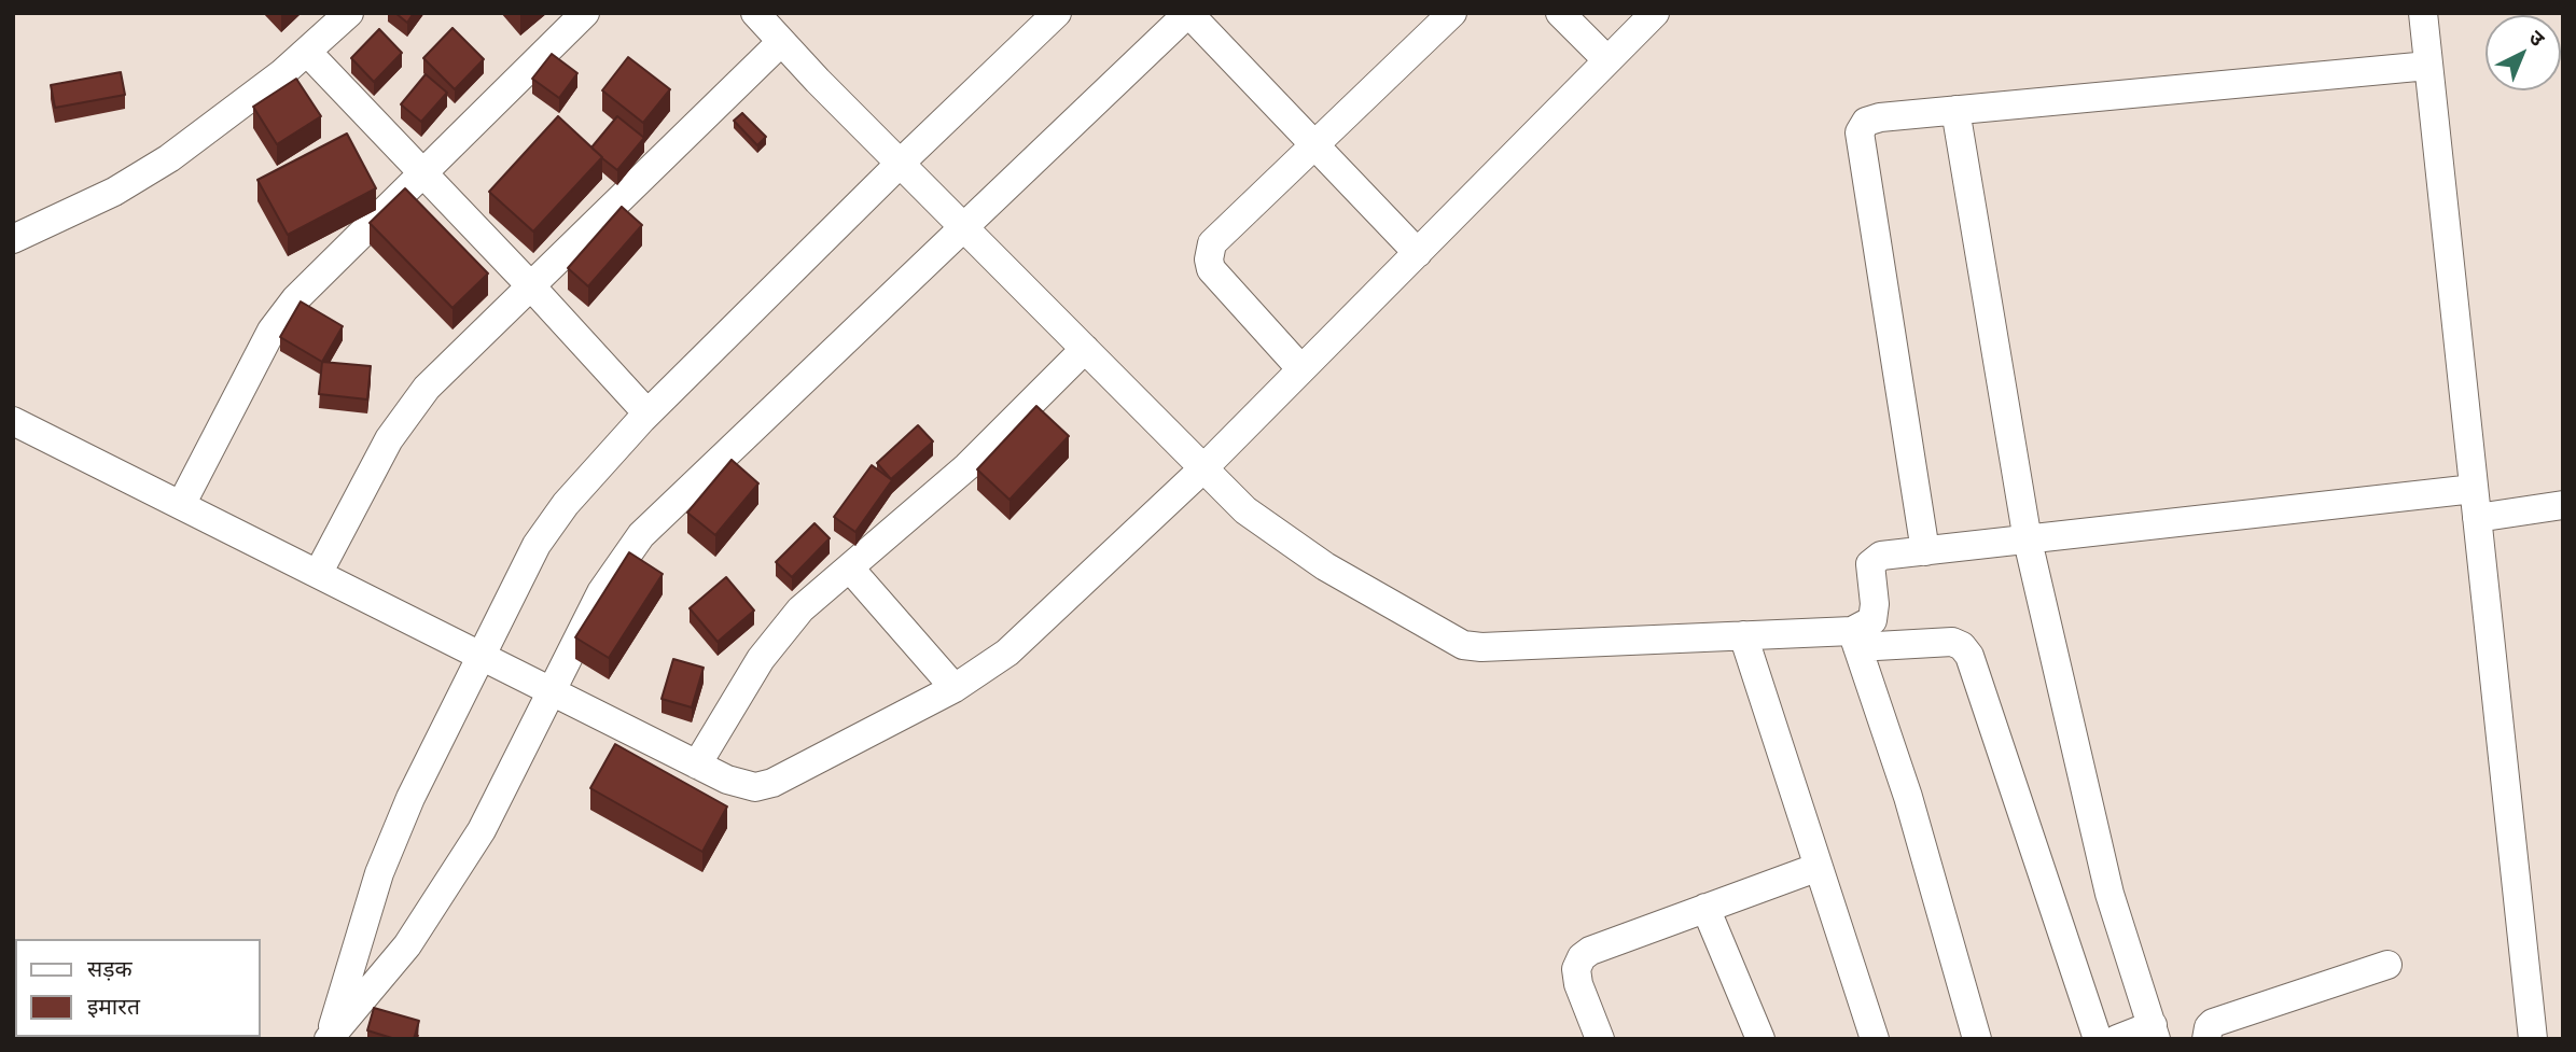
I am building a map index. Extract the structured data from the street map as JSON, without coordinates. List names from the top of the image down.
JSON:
{
  "legend": ["सड़क", "इमारत"],
  "north": "top right"
}
